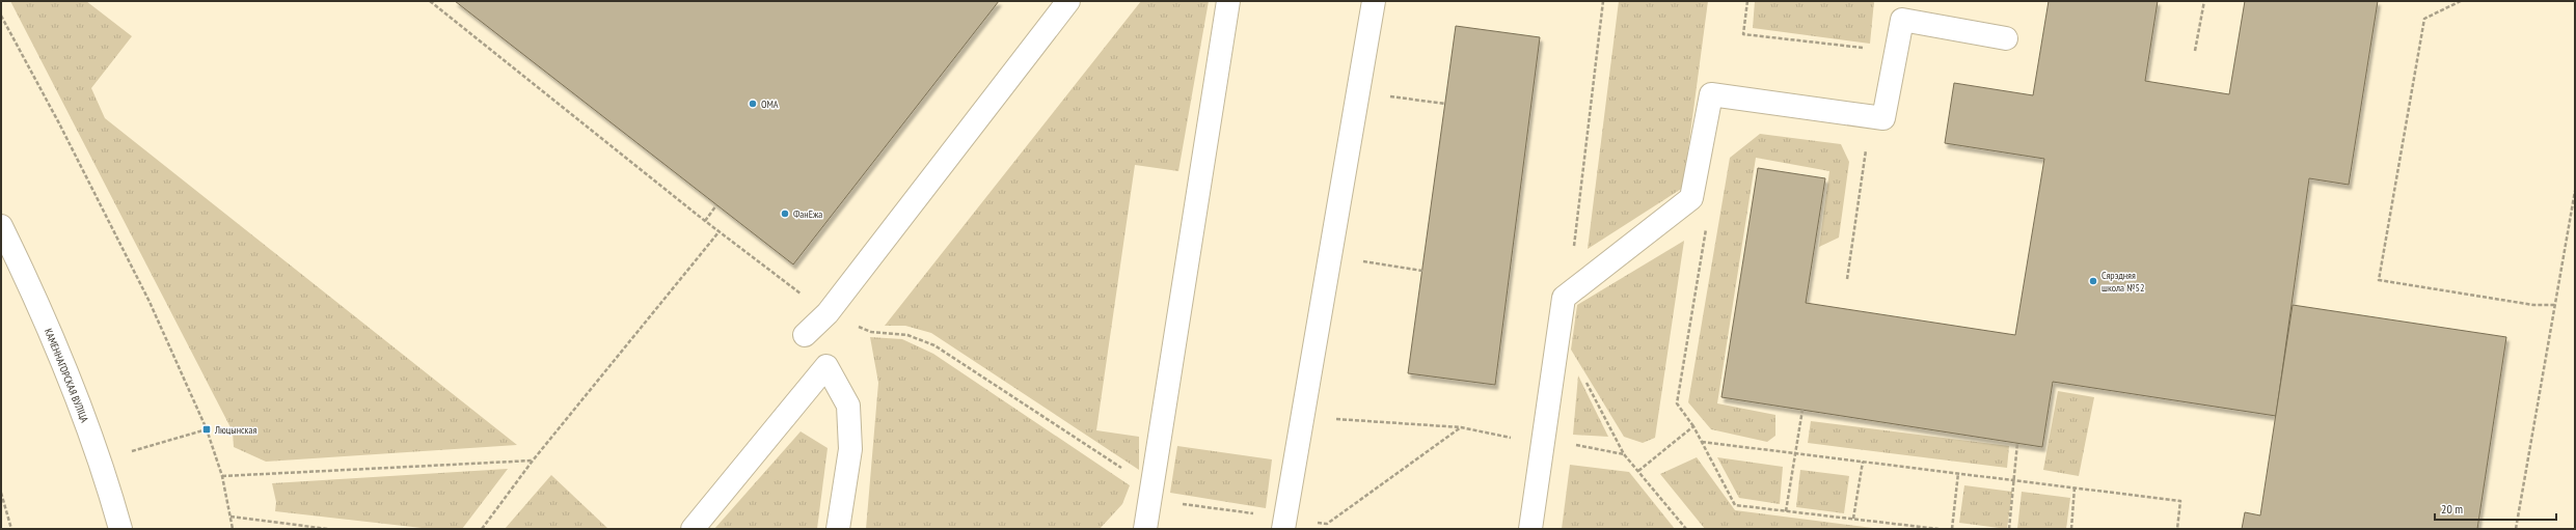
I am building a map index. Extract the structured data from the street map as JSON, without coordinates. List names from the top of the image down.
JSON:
{
  "streets": {
    "main road": ["КАМЕННАГОРСКАЯ ВУЛІЦА"]
  },
  "places": {
    "other": ["ОМА", "ФанЕжа", "Сярэдняя школа №52"],
    "transit": ["Люцынская"]
  },
  "scale_bar": "20 m"
}
